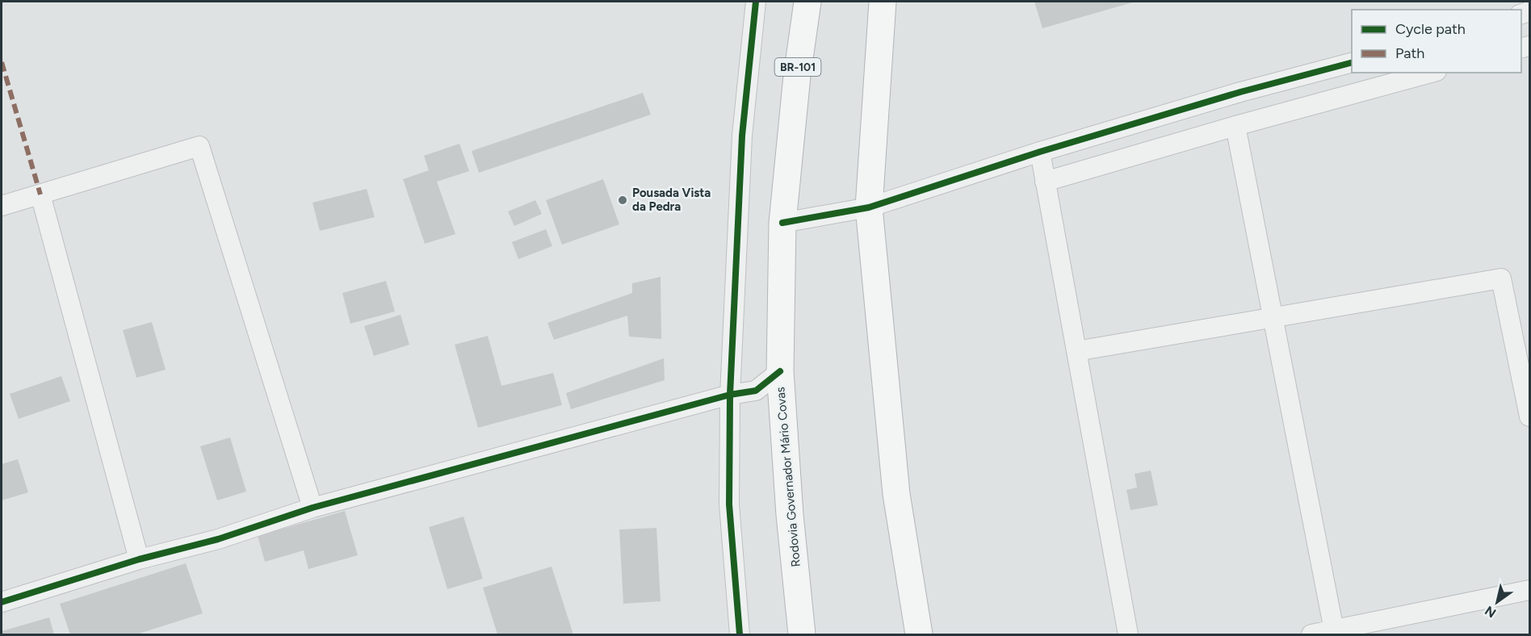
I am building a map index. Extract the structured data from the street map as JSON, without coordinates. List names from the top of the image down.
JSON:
{
  "streets": {
    "highway": ["BR-101", "Rodovia Governador Mário Covas"]
  },
  "places": ["Pousada Vista da Pedra"],
  "legend": ["Cycle path", "Path"],
  "north": "bottom left"
}
